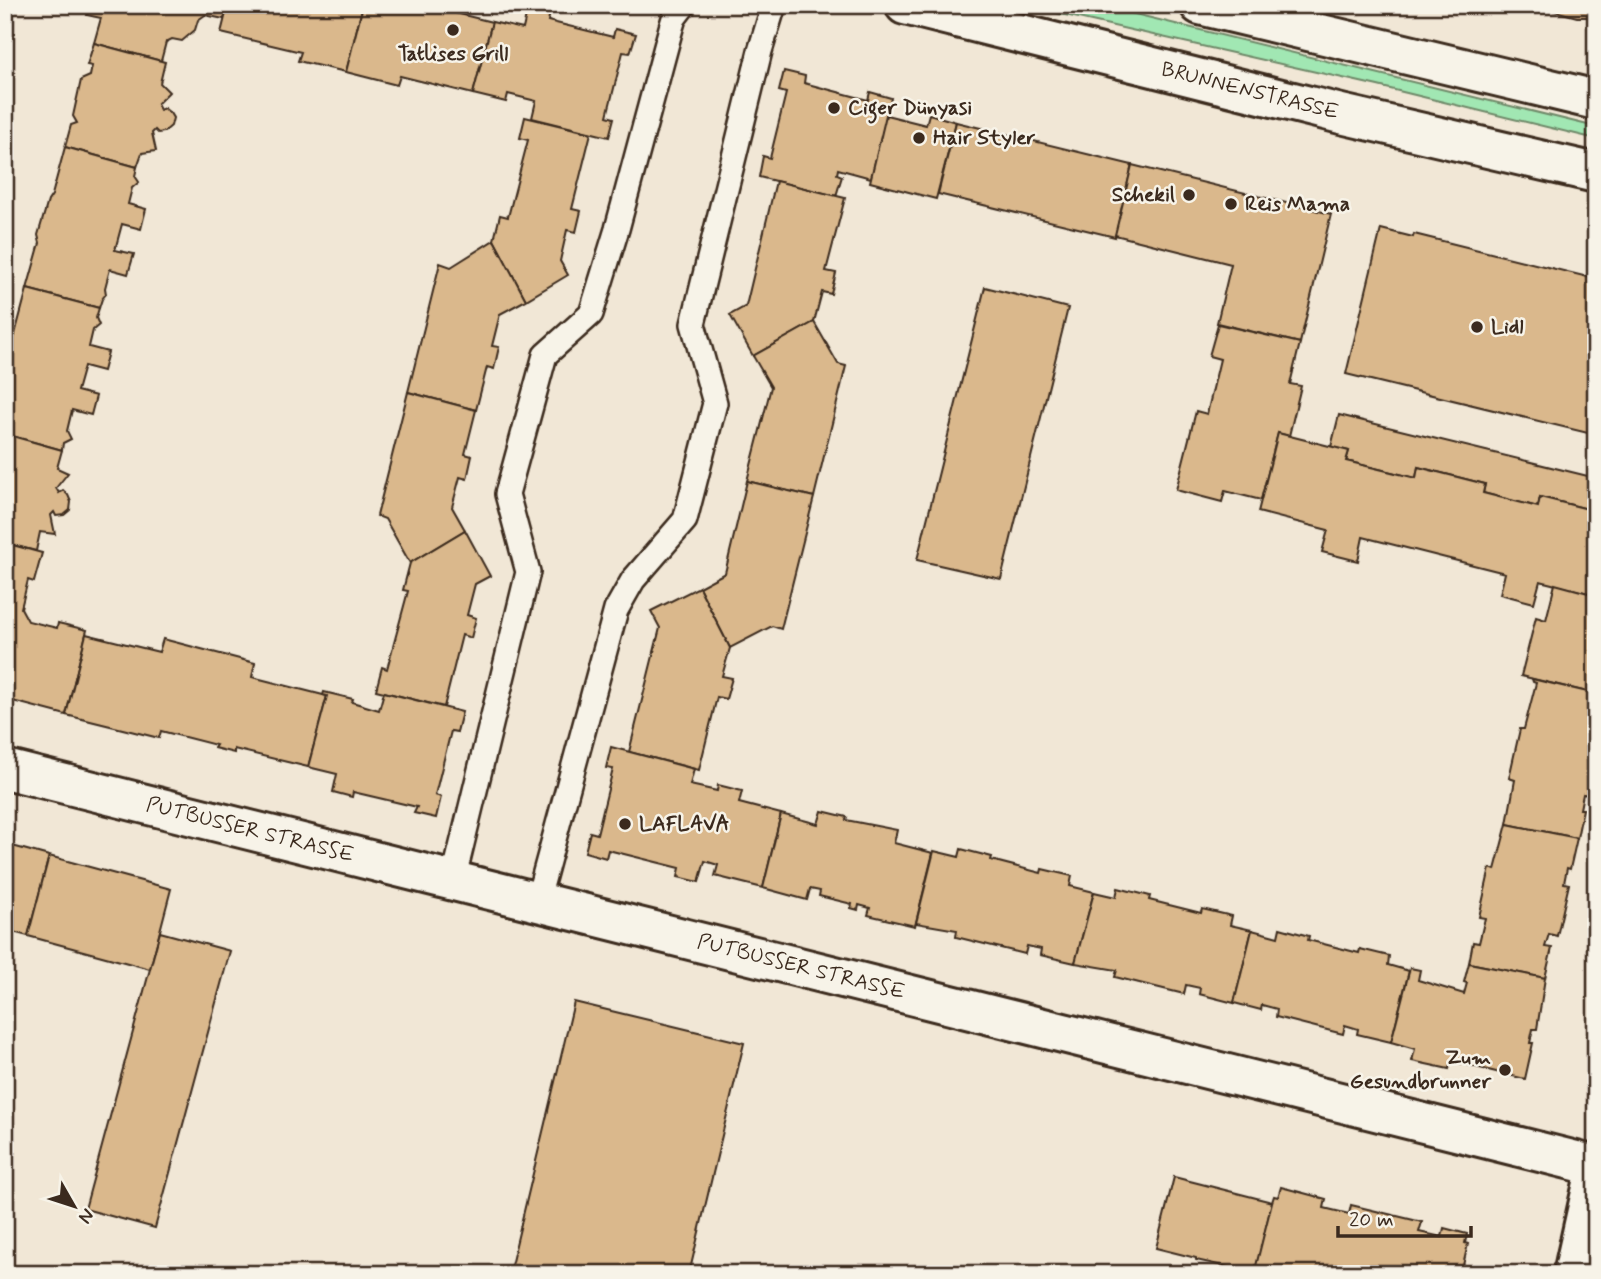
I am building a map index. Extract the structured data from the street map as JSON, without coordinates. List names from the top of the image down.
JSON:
{
  "streets": {
    "street": ["BRUNNENSTRASSE", "PUTBUSSER STRASSE"]
  },
  "places": [
    "Tatlises Grill",
    "Ciger Dünyasi",
    "Hair Styler",
    "Schekil",
    "Reis Mama",
    "Lidl",
    "LAFLAVA",
    "Zum Gesundbrunner"
  ],
  "scale_bar": "20 m",
  "north": "bottom right"
}
